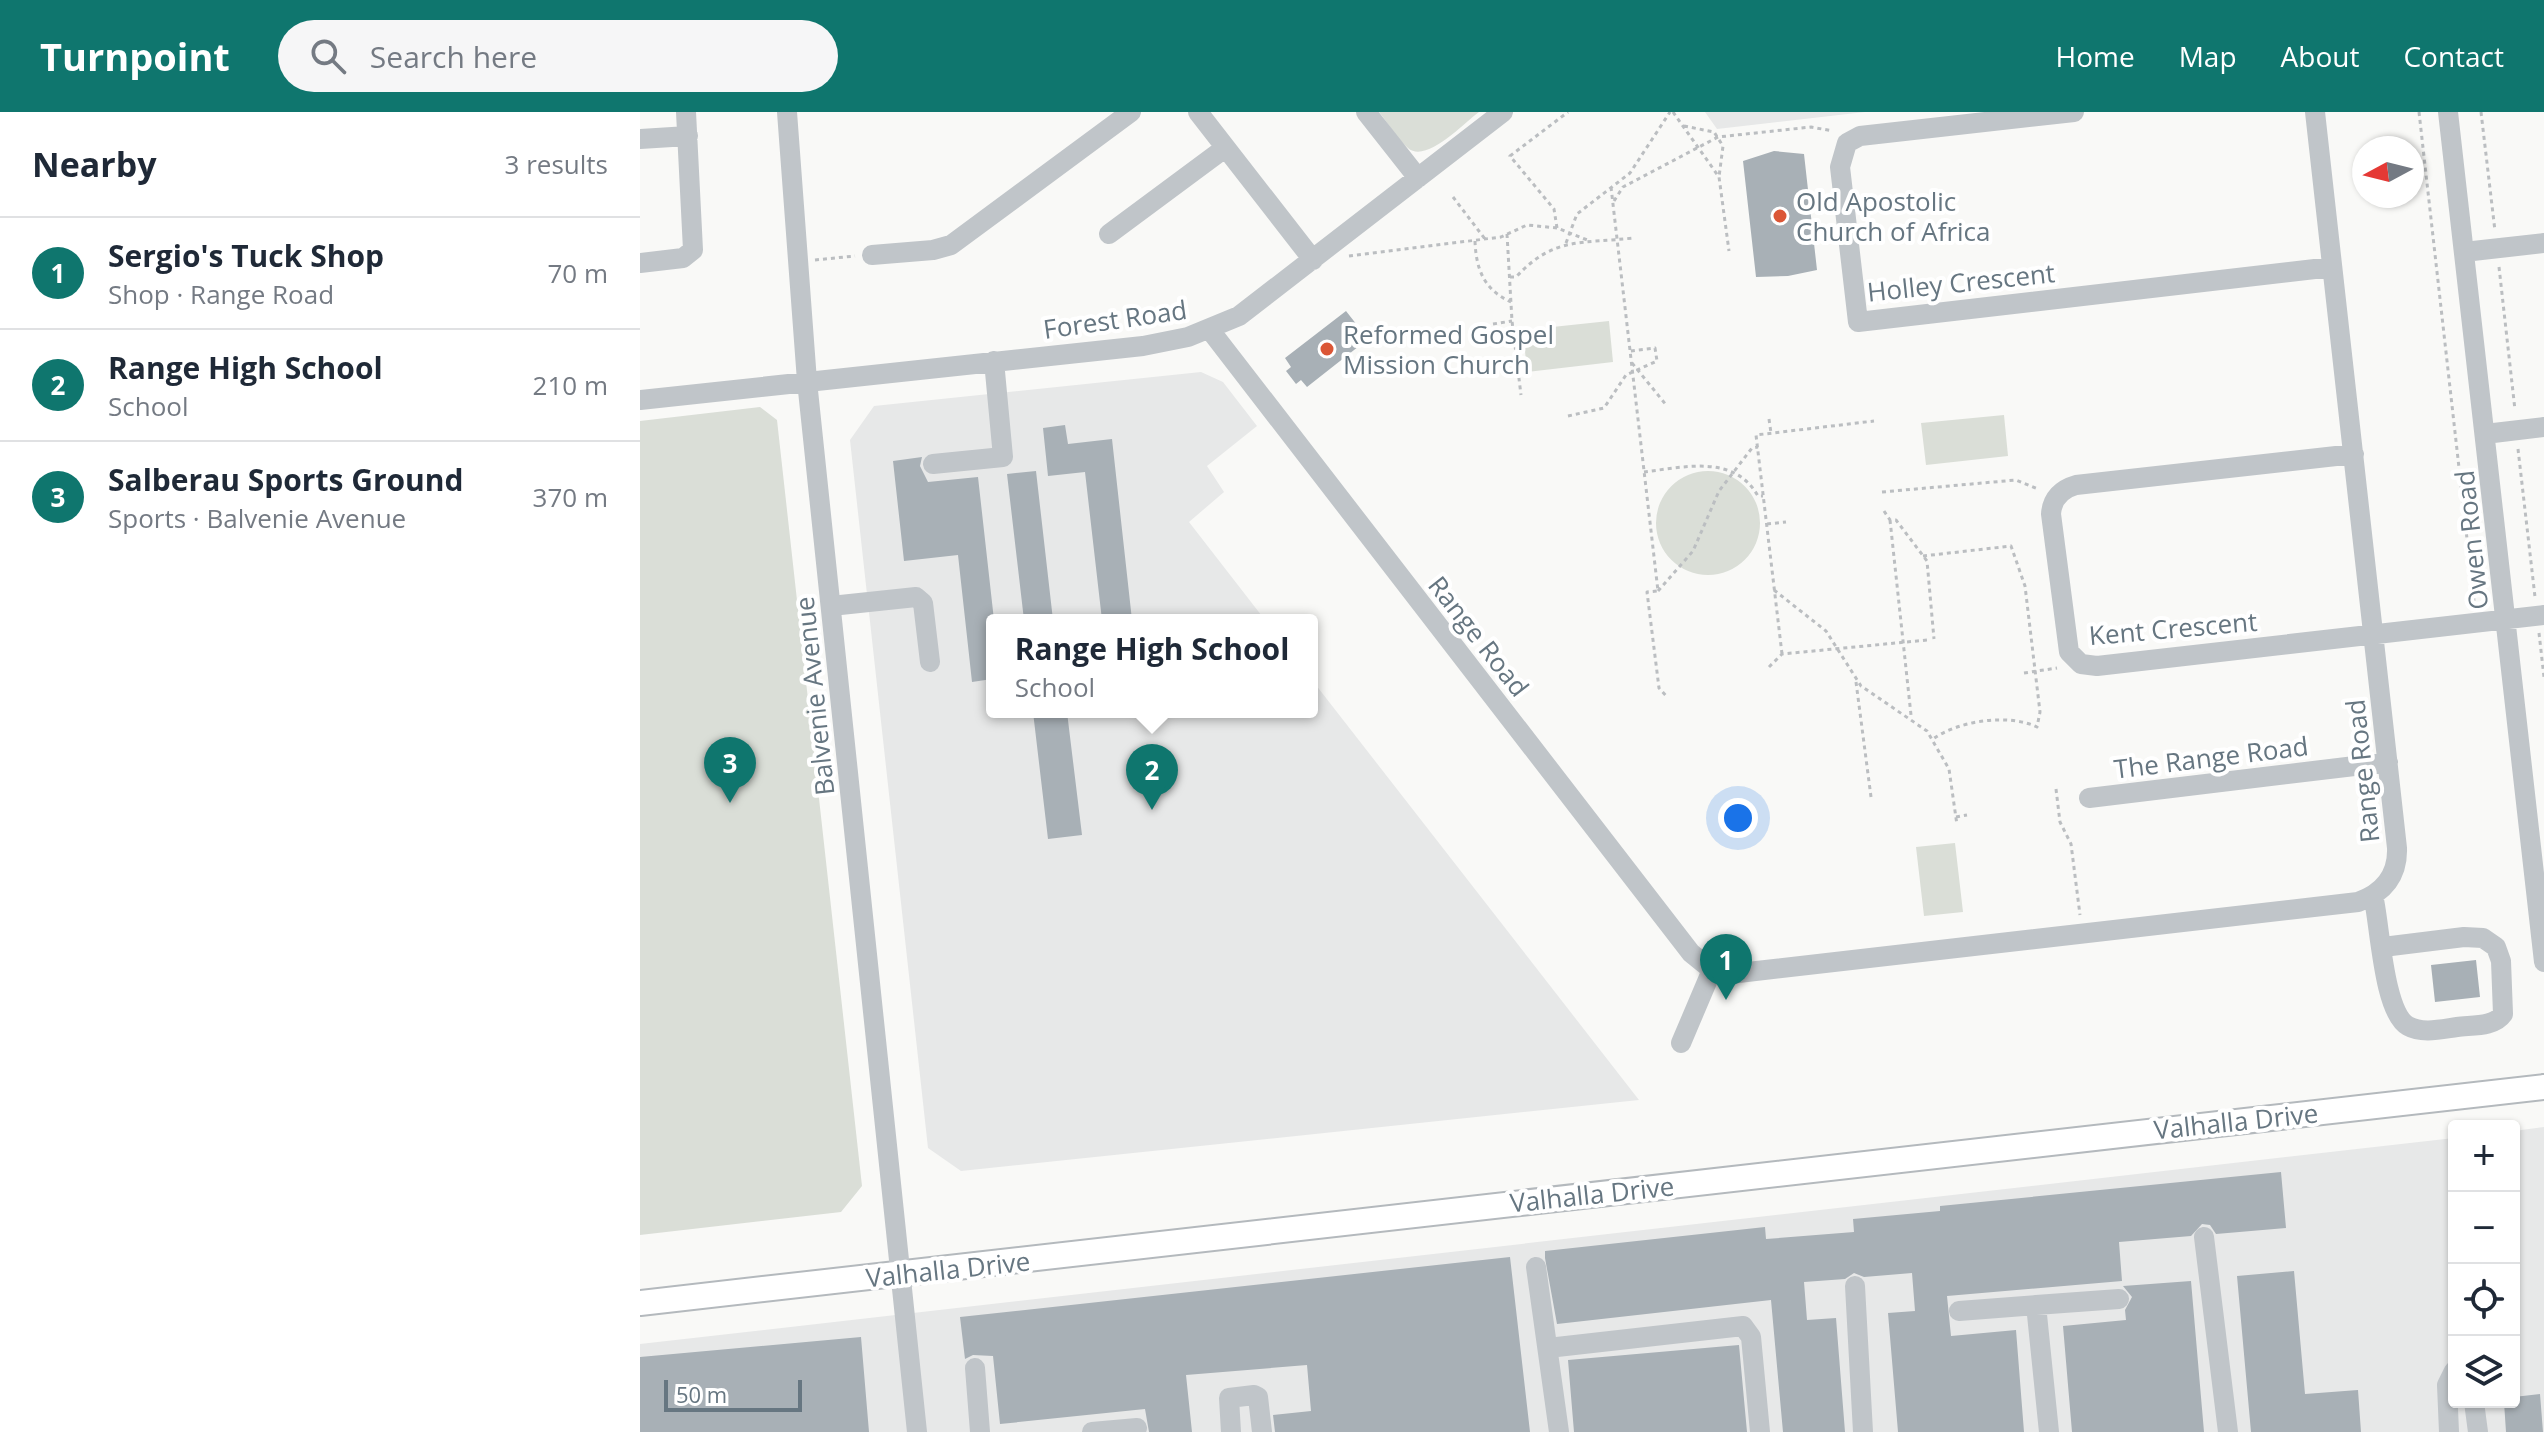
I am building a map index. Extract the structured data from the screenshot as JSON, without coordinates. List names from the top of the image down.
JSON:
{
  "streets": {
    "main road": ["Valhalla Drive"],
    "street": [
      "Holley Crescent",
      "Forest Road",
      "Owen Road",
      "Kent Crescent",
      "Range Road",
      "Balvenie Avenue",
      "The Range Road"
    ]
  },
  "crossings": [
    ["Holley Crescent", "Range Road"],
    ["Forest Road", "Range Road"],
    ["Forest Road", "Balvenie Avenue"],
    ["Owen Road", "Kent Crescent"],
    ["Kent Crescent", "Range Road"],
    ["Range Road", "The Range Road"],
    ["Balvenie Avenue", "Valhalla Drive"]
  ],
  "places": ["Old Apostolic Church of Africa", "Reformed Gospel Mission Church"],
  "scale_bar": "50 m",
  "north": "left",
  "page": {
    "header": "Turnpoint",
    "search": "Search here",
    "nav": [
      "Home",
      "Map",
      "About",
      "Contact"
    ],
    "heading": ["Nearby", "3 results"],
    "list": [
      {
        "mark": "1",
        "name": "Sergio's Tuck Shop",
        "note": "Shop · Range Road",
        "value": "70 m"
      },
      {
        "mark": "2",
        "name": "Range High School",
        "note": "School",
        "value": "210 m"
      },
      {
        "mark": "3",
        "name": "Salberau Sports Ground",
        "note": "Sports · Balvenie Avenue",
        "value": "370 m"
      }
    ],
    "popup": ["Range High School", "School"],
    "pins": ["3", "2", "1"],
    "map_buttons": ["+", "−"],
    "scale": "50 m"
  }
}
